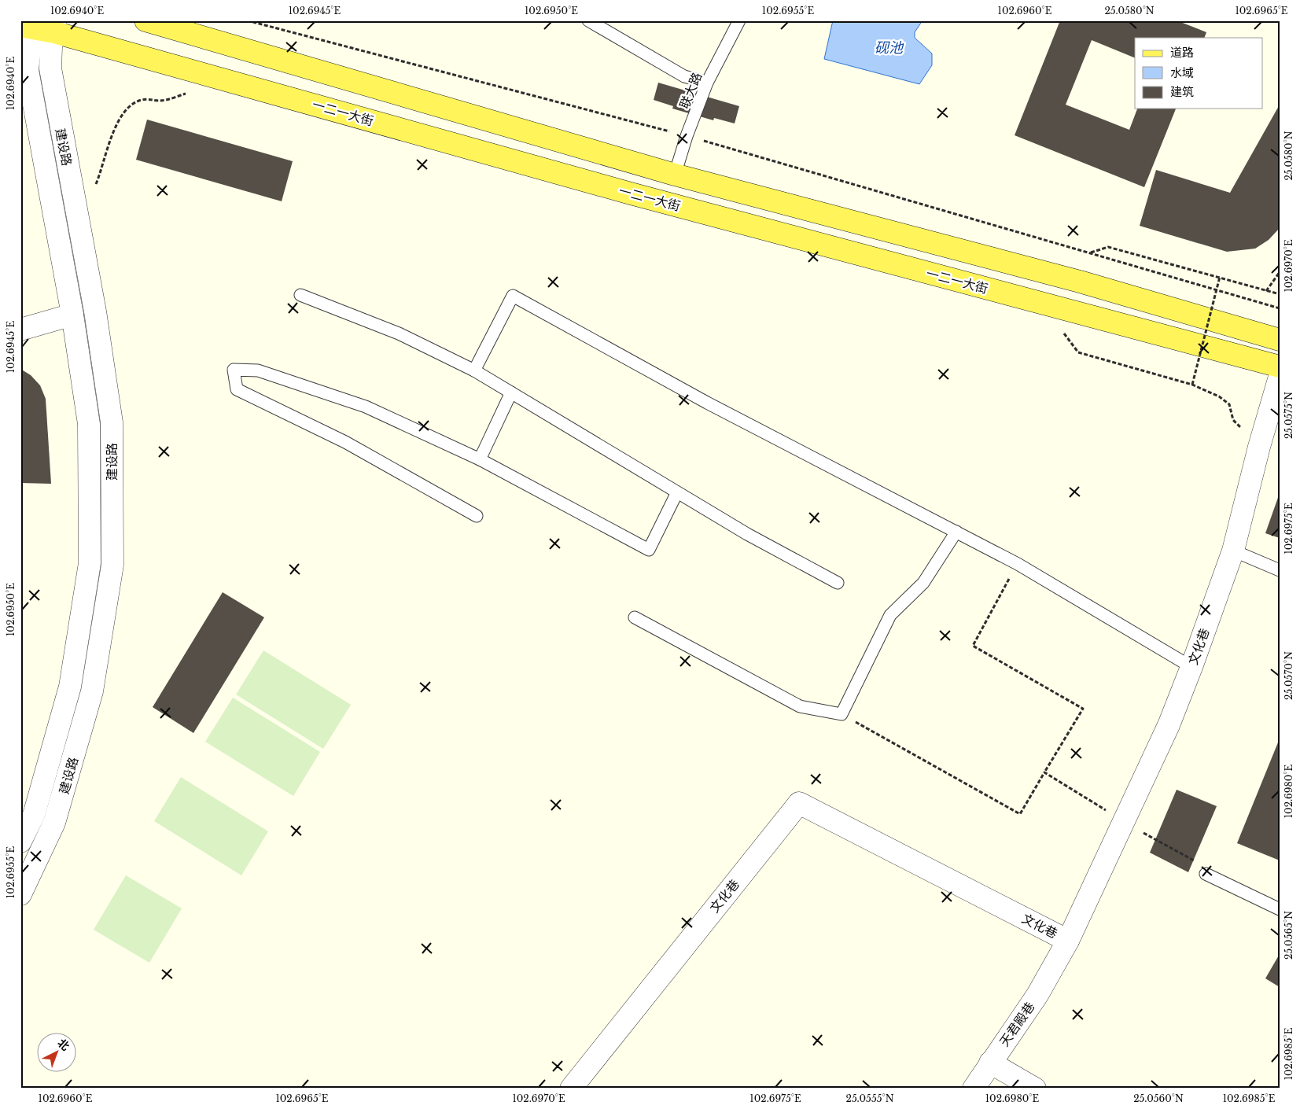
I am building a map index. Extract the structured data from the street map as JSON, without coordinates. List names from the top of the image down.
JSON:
{
  "streets": {
    "main road": ["一二一大街"],
    "street": ["建设路", "文化巷", "天君殿巷"],
    "lane": ["联大路"]
  },
  "crossings": [
    ["一二一大街", "建设路"],
    ["文化巷", "天君殿巷"]
  ],
  "water": ["砚池"],
  "legend": ["道路", "水域", "建筑"],
  "north": "top right",
  "coordinates": [
    "102.6940°E",
    "102.6945°E",
    "102.6950°E",
    "102.6955°E",
    "102.6960°E",
    "25.0580°N",
    "102.6965°E",
    "102.6970°E",
    "25.0575°N",
    "102.6975°E",
    "25.0570°N",
    "102.6980°E",
    "25.0565°N",
    "102.6985°E",
    "25.0555°N",
    "25.0560°N"
  ]
}
